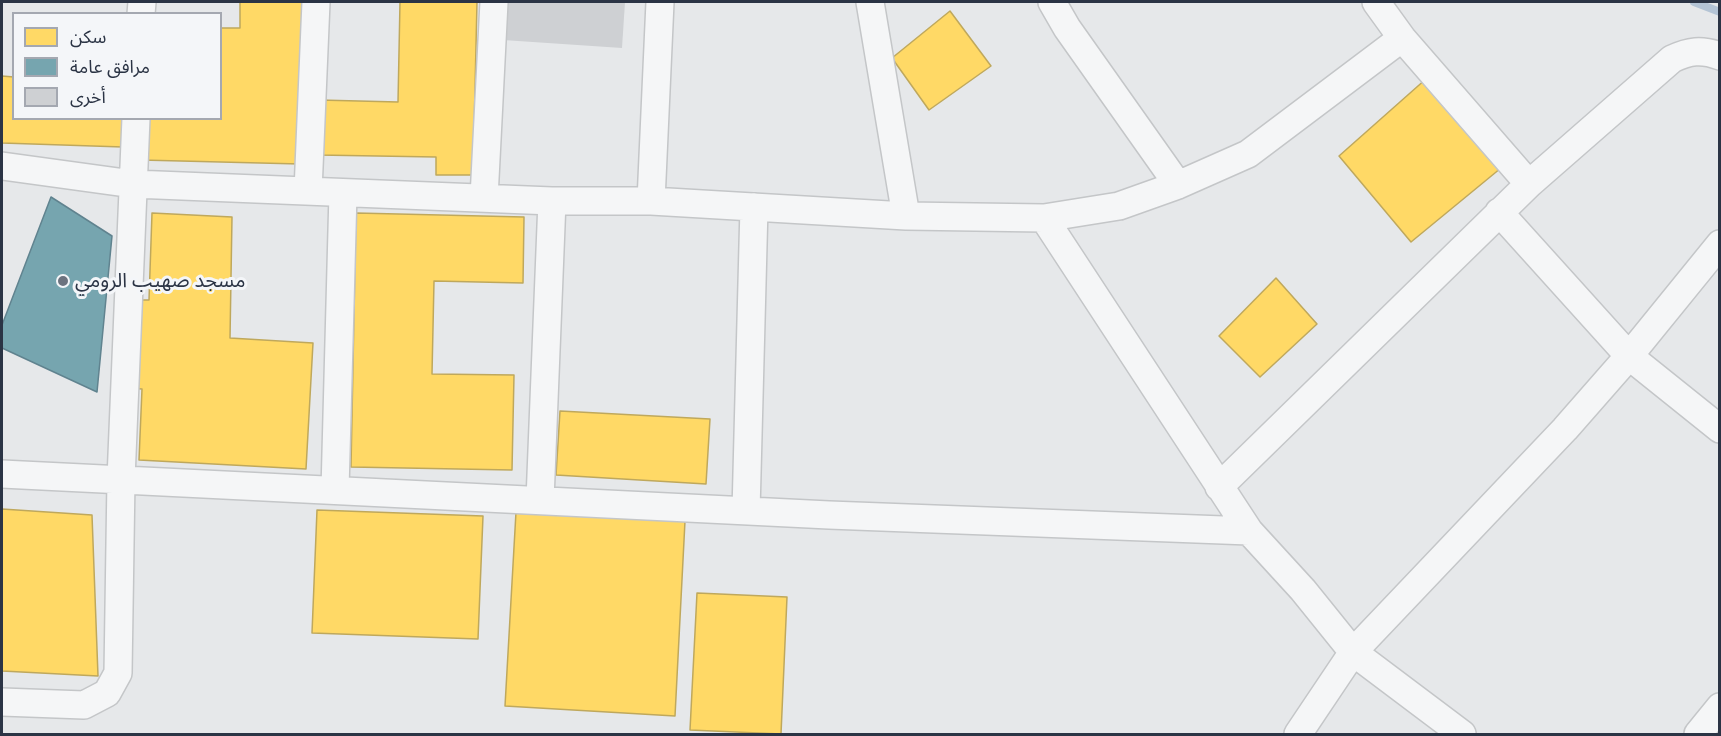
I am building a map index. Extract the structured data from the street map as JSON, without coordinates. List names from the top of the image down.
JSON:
{
  "places": ["مسجد صهيب الرومي"],
  "legend": ["سكن", "مرافق عامة", "أخرى"]
}
